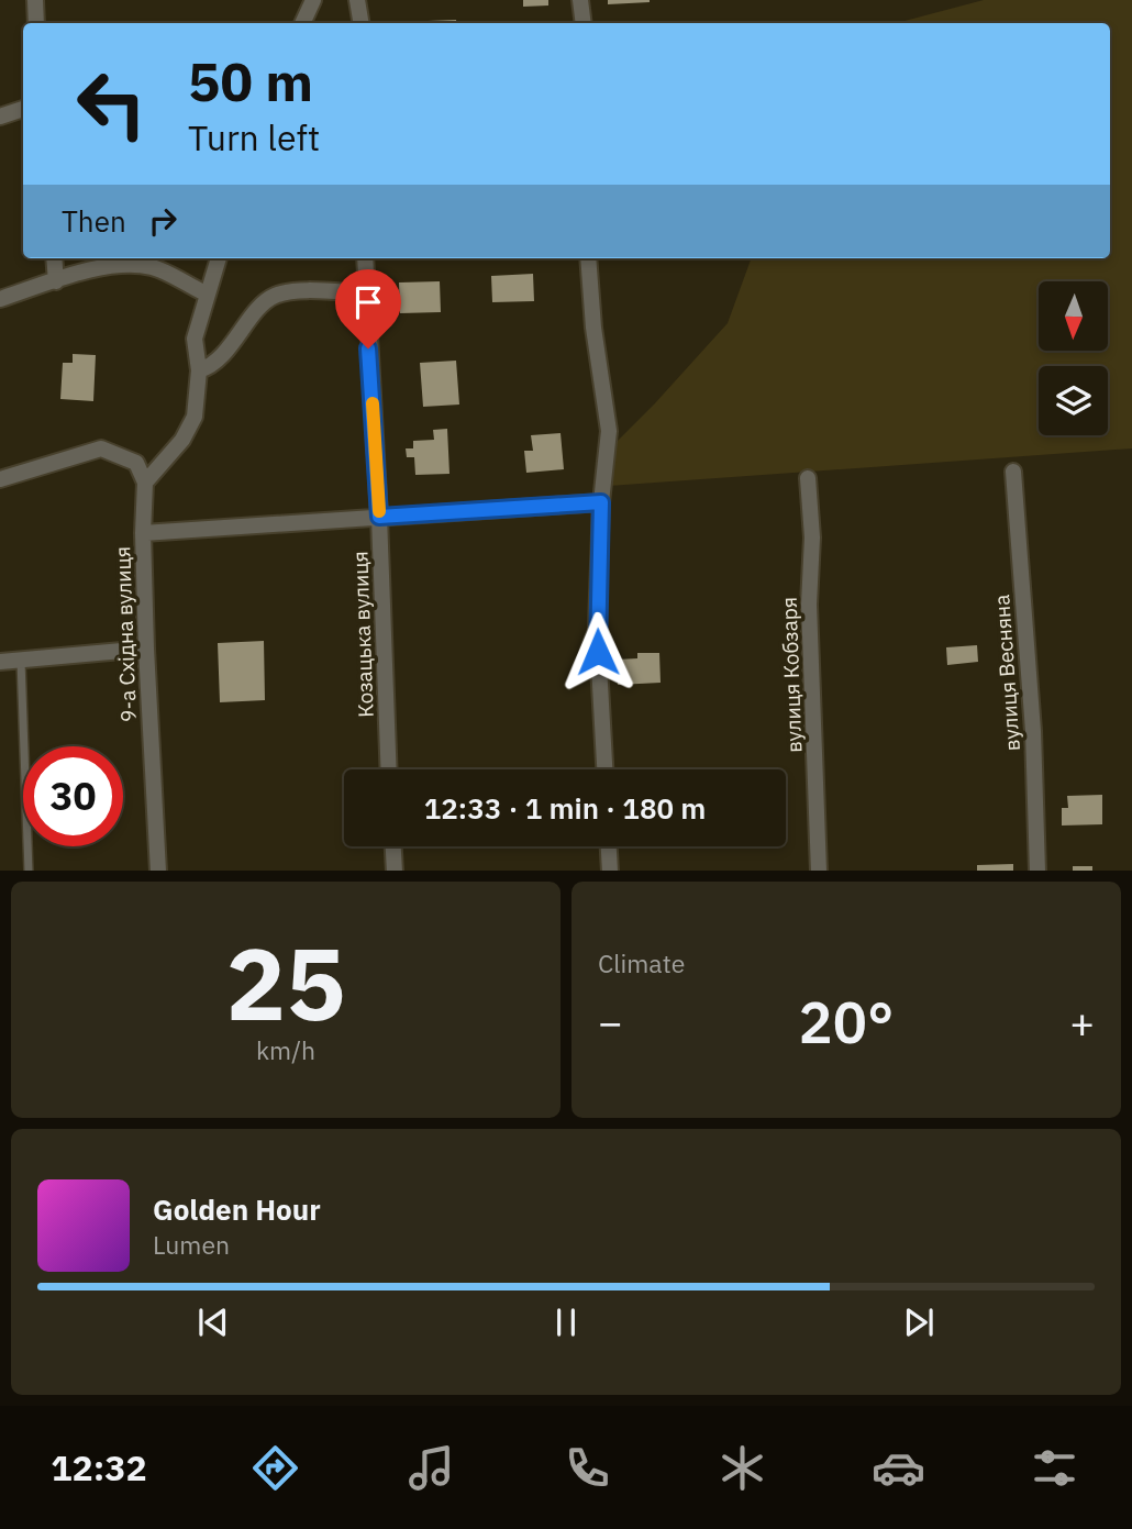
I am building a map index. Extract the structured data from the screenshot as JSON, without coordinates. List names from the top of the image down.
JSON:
{
  "streets": {
    "street": [
      "9-а Східна вулиця",
      "Козацька вулиця",
      "вулиця Весняна",
      "вулиця Кобзаря"
    ]
  },
  "north": "bottom",
  "page": {
    "turn": ["50 m", "Turn left"],
    "then": "Then",
    "limit": "30",
    "trip": "12:33 · 1 min · 180 m",
    "tile": [
      ["25", "km/h"],
      "Climate"
    ],
    "heat": ["−", "20°", "+"],
    "song": ["Golden Hour", "Lumen"],
    "tabs": "12:32"
  }
}
